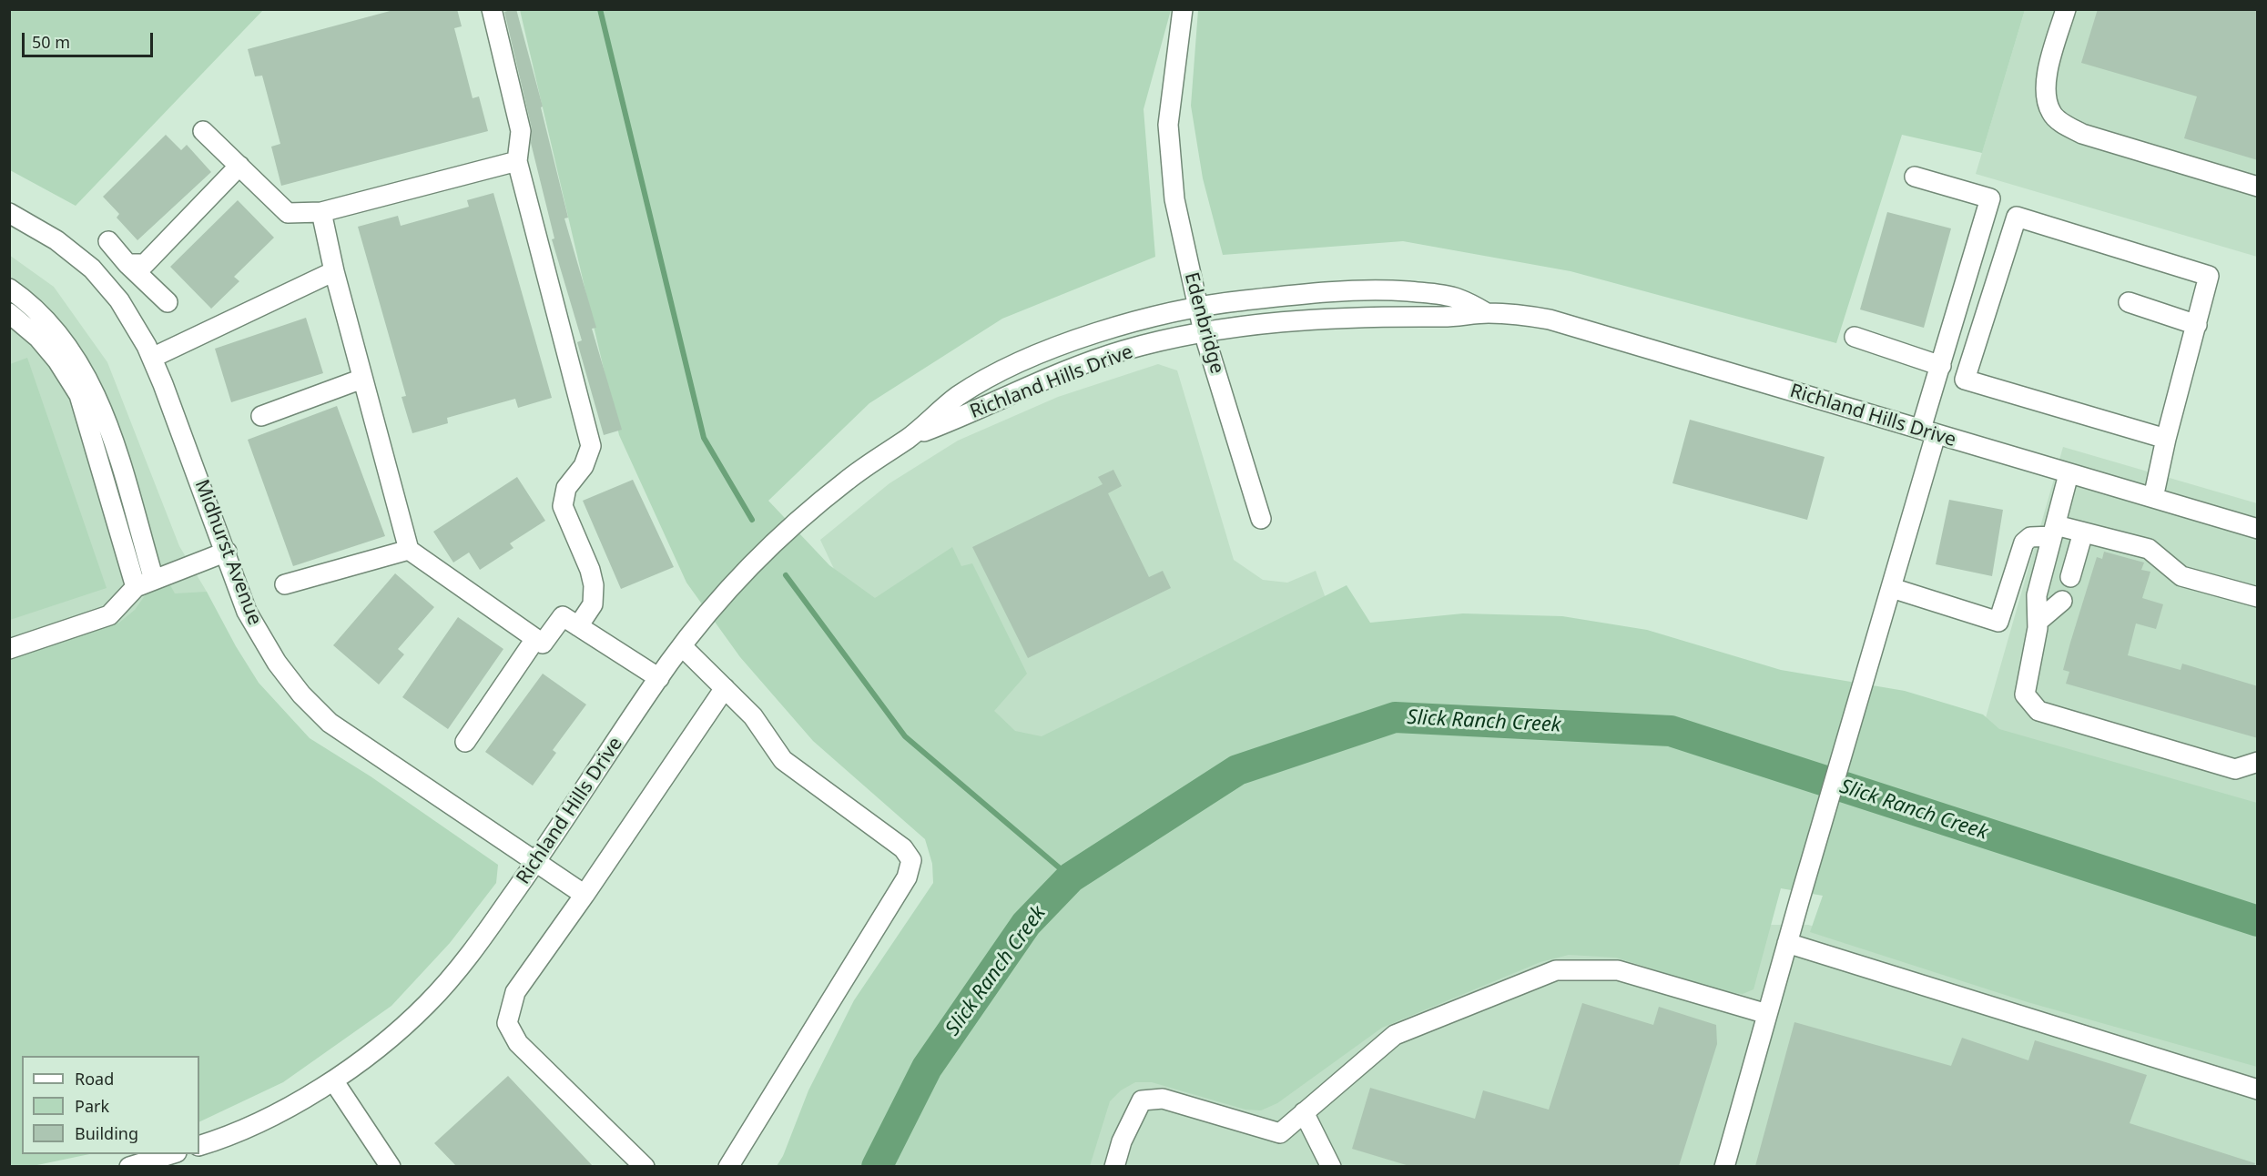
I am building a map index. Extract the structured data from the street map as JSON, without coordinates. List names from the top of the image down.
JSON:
{
  "streets": {
    "street": ["Edenbridge", "Richland Hills Drive", "Midhurst Avenue"]
  },
  "crossings": [
    ["Edenbridge", "Richland Hills Drive"],
    ["Richland Hills Drive", "Midhurst Avenue"]
  ],
  "water": ["Slick Ranch Creek"],
  "legend": ["Road", "Park", "Building"],
  "scale_bar": "50 m"
}
